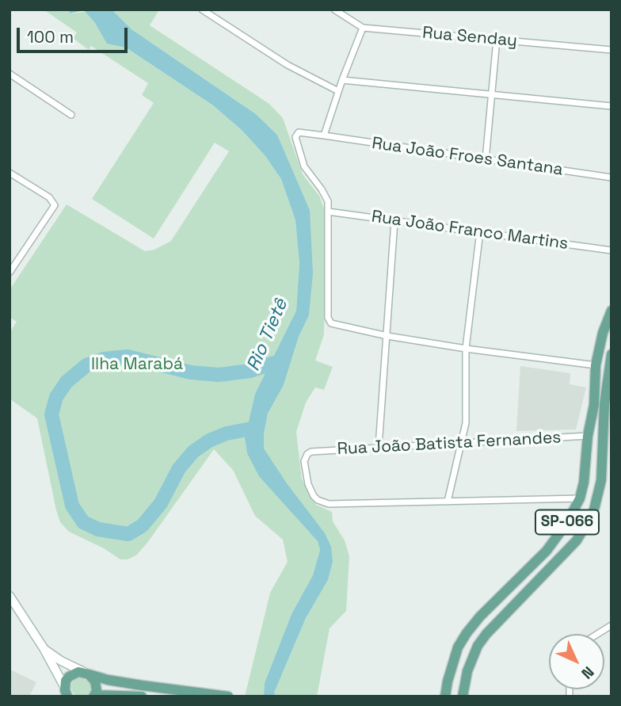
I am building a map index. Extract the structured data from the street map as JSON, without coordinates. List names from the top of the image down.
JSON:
{
  "streets": {
    "main road": ["SP-066"],
    "street": [
      "Rua Senday",
      "Rua João Froes Santana",
      "Rua João Franco Martins",
      "Rua João Batista Fernandes"
    ]
  },
  "crossings": [
    ["Rua João Froes Santana", "Rua João Franco Martins"],
    ["Rua João Batista Fernandes", "SP-066"]
  ],
  "water": ["Rio Tietê"],
  "parks": ["Ilha Marabá"],
  "scale_bar": "100 m",
  "north": "bottom right"
}
